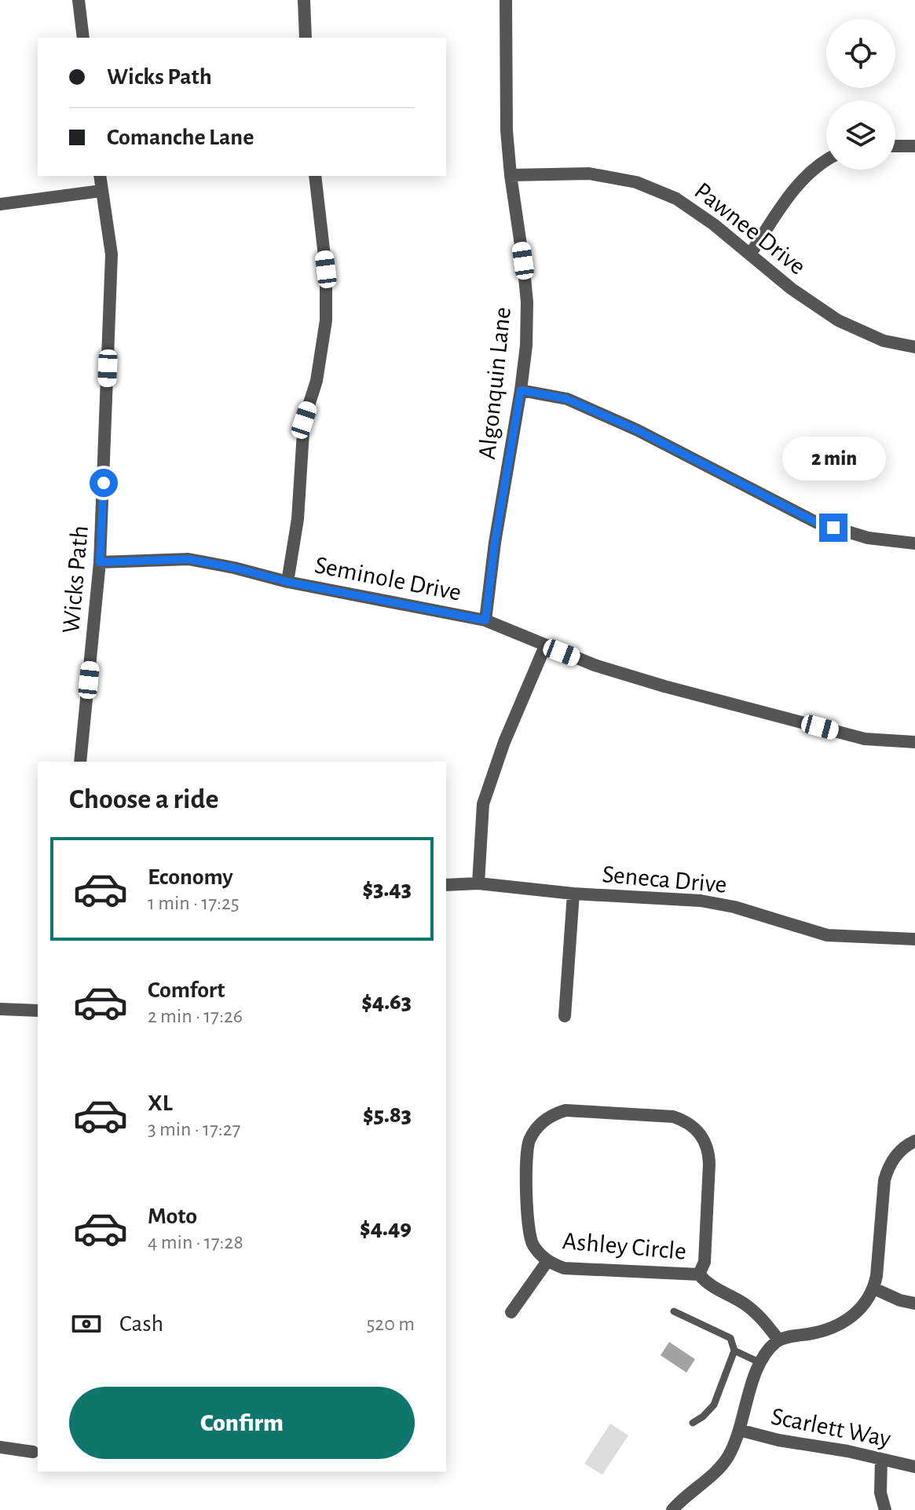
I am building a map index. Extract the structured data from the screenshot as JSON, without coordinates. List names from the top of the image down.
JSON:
{
  "streets": {
    "street": [
      "Pawnee Drive",
      "Algonquin Lane",
      "Seminole Drive",
      "Wicks Path",
      "Seneca Drive",
      "Ashley Circle",
      "Scarlett Way"
    ]
  },
  "crossings": [
    ["Pawnee Drive", "Algonquin Lane"],
    ["Algonquin Lane", "Seminole Drive"],
    ["Seminole Drive", "Wicks Path"],
    ["Ashley Circle", "Scarlett Way"]
  ],
  "page": {
    "banner": ["Wicks Path", "Comanche Lane"],
    "bubble": "2 min",
    "heading": "Choose a ride",
    "list": [
      {
        "name": "Economy",
        "note": "1 min · 17:25",
        "value": "$3.43"
      },
      {
        "name": "Comfort",
        "note": "2 min · 17:26",
        "value": "$4.63"
      },
      {
        "name": "XL",
        "note": "3 min · 17:27",
        "value": "$5.83"
      },
      {
        "name": "Moto",
        "note": "4 min · 17:28",
        "value": "$4.49"
      }
    ],
    "pay": ["Cash", "520 m"],
    "buttons": "Confirm"
  }
}
